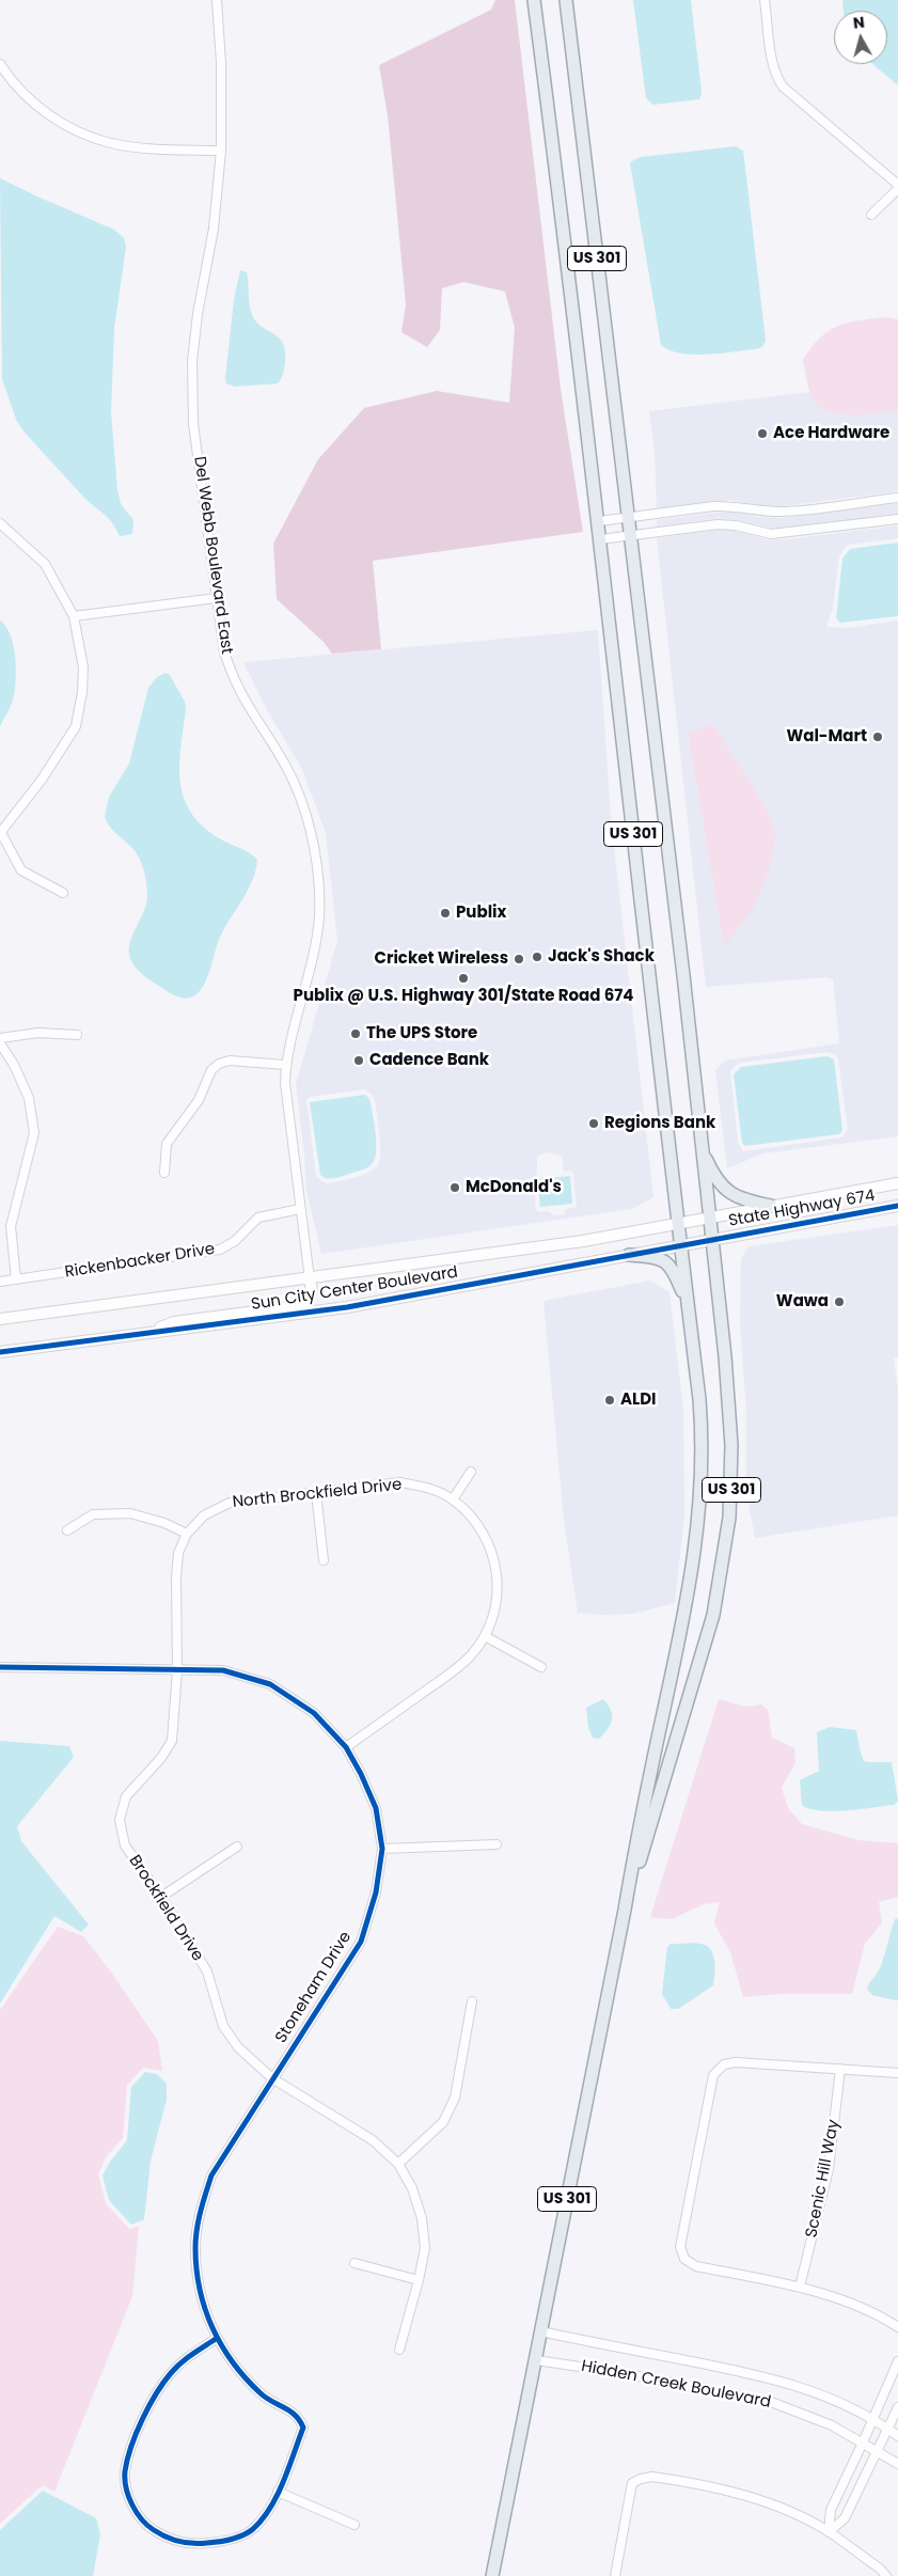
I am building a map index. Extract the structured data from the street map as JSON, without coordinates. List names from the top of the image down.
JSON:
{
  "streets": {
    "main road": ["US 301", "State Highway 674", "Sun City Center Boulevard"],
    "street": [
      "Del Webb Boulevard East",
      "Rickenbacker Drive",
      "North Brockfield Drive",
      "Brockfield Drive",
      "Stoneham Drive",
      "Scenic Hill Way",
      "Hidden Creek Boulevard"
    ]
  },
  "crossings": [
    ["US 301", "State Highway 674"],
    ["US 301", "Sun City Center Boulevard"],
    ["US 301", "Hidden Creek Boulevard"],
    ["Del Webb Boulevard East", "Rickenbacker Drive"],
    ["Del Webb Boulevard East", "Sun City Center Boulevard"],
    ["State Highway 674", "Sun City Center Boulevard"],
    ["North Brockfield Drive", "Brockfield Drive"],
    ["North Brockfield Drive", "Stoneham Drive"],
    ["Brockfield Drive", "Stoneham Drive"]
  ],
  "places": [
    "Ace Hardware",
    "Wal-Mart",
    "Publix",
    "Jack's Shack",
    "Cricket Wireless",
    "Publix @ U.S. Highway 301/State Road 674",
    "The UPS Store",
    "Cadence Bank",
    "Regions Bank",
    "McDonald's",
    "Wawa",
    "ALDI"
  ],
  "north": "top"
}
